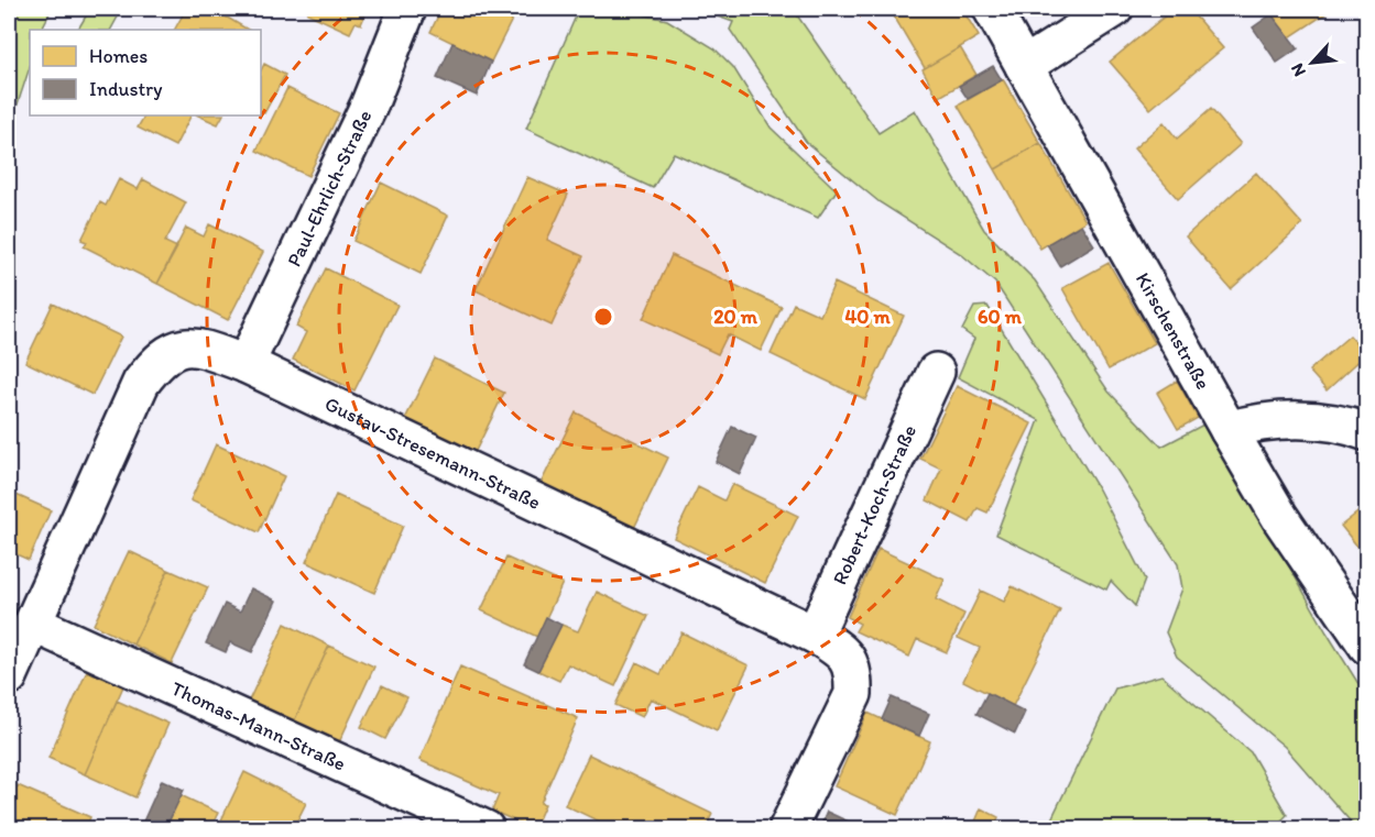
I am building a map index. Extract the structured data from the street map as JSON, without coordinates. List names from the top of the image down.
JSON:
{
  "streets": {
    "street": [
      "Paul-Ehrlich-Straße",
      "Kirschenstraße",
      "Gustav-Stresemann-Straße",
      "Robert-Koch-Straße",
      "Thomas-Mann-Straße"
    ]
  },
  "crossings": [
    ["Paul-Ehrlich-Straße", "Gustav-Stresemann-Straße"],
    ["Gustav-Stresemann-Straße", "Robert-Koch-Straße"],
    ["Gustav-Stresemann-Straße", "Thomas-Mann-Straße"]
  ],
  "legend": ["Homes", "Industry"],
  "north": "bottom left",
  "rings": ["20 m", "40 m", "60 m"]
}
